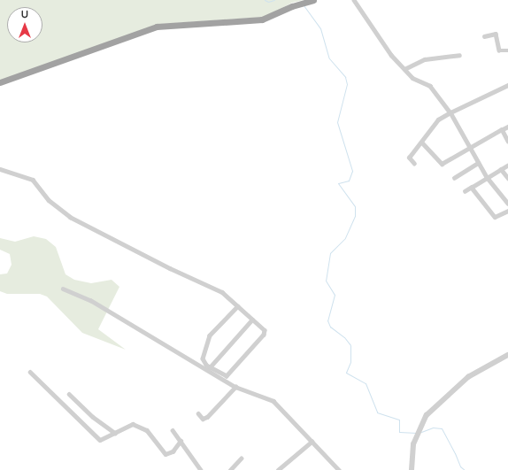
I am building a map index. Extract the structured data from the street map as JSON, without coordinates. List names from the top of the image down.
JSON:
{
  "north": "top"
}
